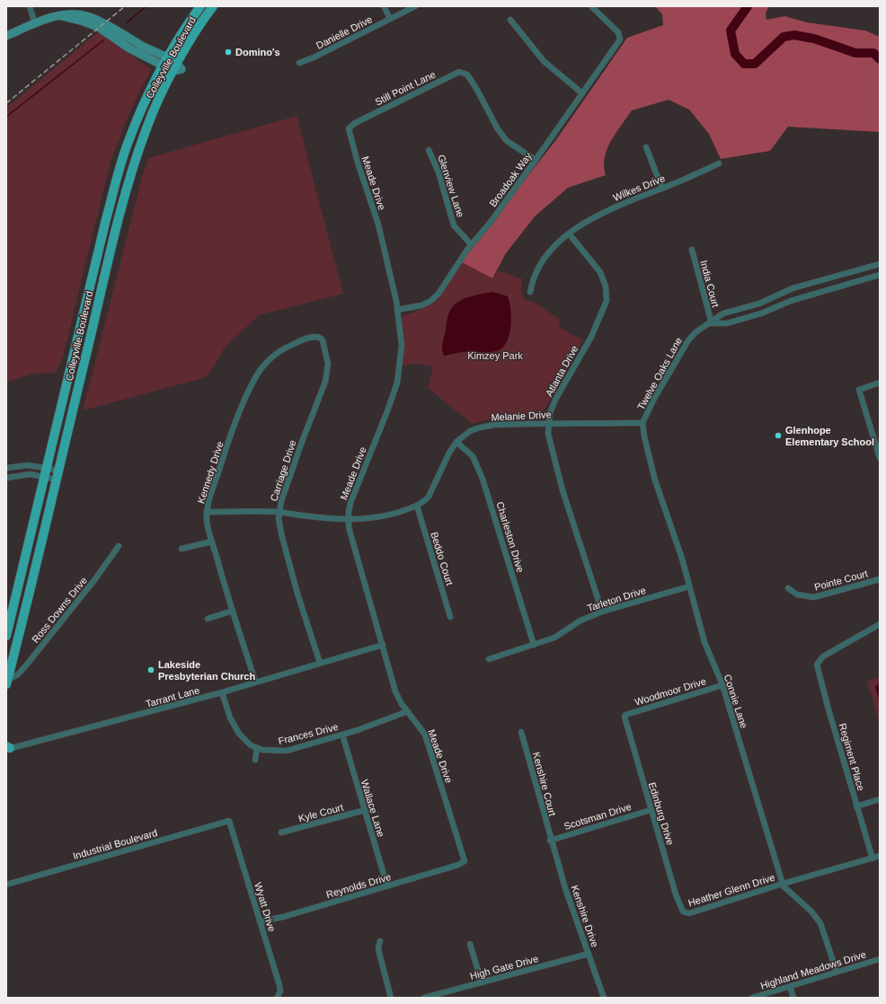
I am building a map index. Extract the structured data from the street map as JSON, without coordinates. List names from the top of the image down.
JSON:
{
  "streets": {
    "main road": ["Colleyville Boulevard"],
    "street": [
      "Danielle Drive",
      "Still Point Lane",
      "Broadoak Way",
      "Meade Drive",
      "Glenview Lane",
      "Wilkes Drive",
      "India Court",
      "Atlanta Drive",
      "Twelve Oaks Lane",
      "Melanie Drive",
      "Carriage Drive",
      "Kennedy Drive",
      "Charleston Drive",
      "Beddo Court",
      "Pointe Court",
      "Tarleton Drive",
      "Ross Downs Drive",
      "Woodmoor Drive",
      "Tarrant Lane",
      "Connie Lane",
      "Frances Drive",
      "Regiment Place",
      "Kenshire Court",
      "Wallace Lane",
      "Kyle Court",
      "Edinburg Drive",
      "Scotsman Drive",
      "Industrial Boulevard",
      "Reynolds Drive",
      "Heather Glenn Drive",
      "Wyatt Drive",
      "Kenshire Drive",
      "High Gate Drive",
      "Highland Meadows Drive"
    ]
  },
  "crossings": [
    ["Colleyville Boulevard", "Ross Downs Drive"],
    ["Still Point Lane", "Broadoak Way"],
    ["Still Point Lane", "Meade Drive"],
    ["Broadoak Way", "Meade Drive"],
    ["Broadoak Way", "Glenview Lane"],
    ["Meade Drive", "Melanie Drive"],
    ["Meade Drive", "Tarrant Lane"],
    ["Meade Drive", "Frances Drive"],
    ["Meade Drive", "Reynolds Drive"],
    ["Wilkes Drive", "Atlanta Drive"],
    ["India Court", "Twelve Oaks Lane"],
    ["Atlanta Drive", "Melanie Drive"],
    ["Atlanta Drive", "Tarleton Drive"],
    ["Twelve Oaks Lane", "Melanie Drive"],
    ["Twelve Oaks Lane", "Connie Lane"],
    ["Melanie Drive", "Carriage Drive"],
    ["Melanie Drive", "Kennedy Drive"],
    ["Melanie Drive", "Charleston Drive"],
    ["Melanie Drive", "Beddo Court"],
    ["Melanie Drive", "Connie Lane"],
    ["Carriage Drive", "Kennedy Drive"],
    ["Carriage Drive", "Tarrant Lane"],
    ["Kennedy Drive", "Tarrant Lane"],
    ["Charleston Drive", "Tarleton Drive"],
    ["Tarleton Drive", "Connie Lane"],
    ["Woodmoor Drive", "Connie Lane"],
    ["Woodmoor Drive", "Edinburg Drive"],
    ["Tarrant Lane", "Frances Drive"],
    ["Connie Lane", "Heather Glenn Drive"],
    ["Connie Lane", "Highland Meadows Drive"],
    ["Frances Drive", "Wallace Lane"],
    ["Regiment Place", "Heather Glenn Drive"],
    ["Kenshire Court", "Scotsman Drive"],
    ["Kenshire Court", "Kenshire Drive"],
    ["Wallace Lane", "Kyle Court"],
    ["Wallace Lane", "Reynolds Drive"],
    ["Edinburg Drive", "Scotsman Drive"],
    ["Edinburg Drive", "Heather Glenn Drive"],
    ["Scotsman Drive", "Kenshire Drive"],
    ["Industrial Boulevard", "Wyatt Drive"],
    ["Reynolds Drive", "Wyatt Drive"],
    ["Kenshire Drive", "High Gate Drive"]
  ],
  "parks": ["Kimzey Park"],
  "places": ["Domino's", "Glenhope Elementary School", "Lakeside Presbyterian Church"]
}
